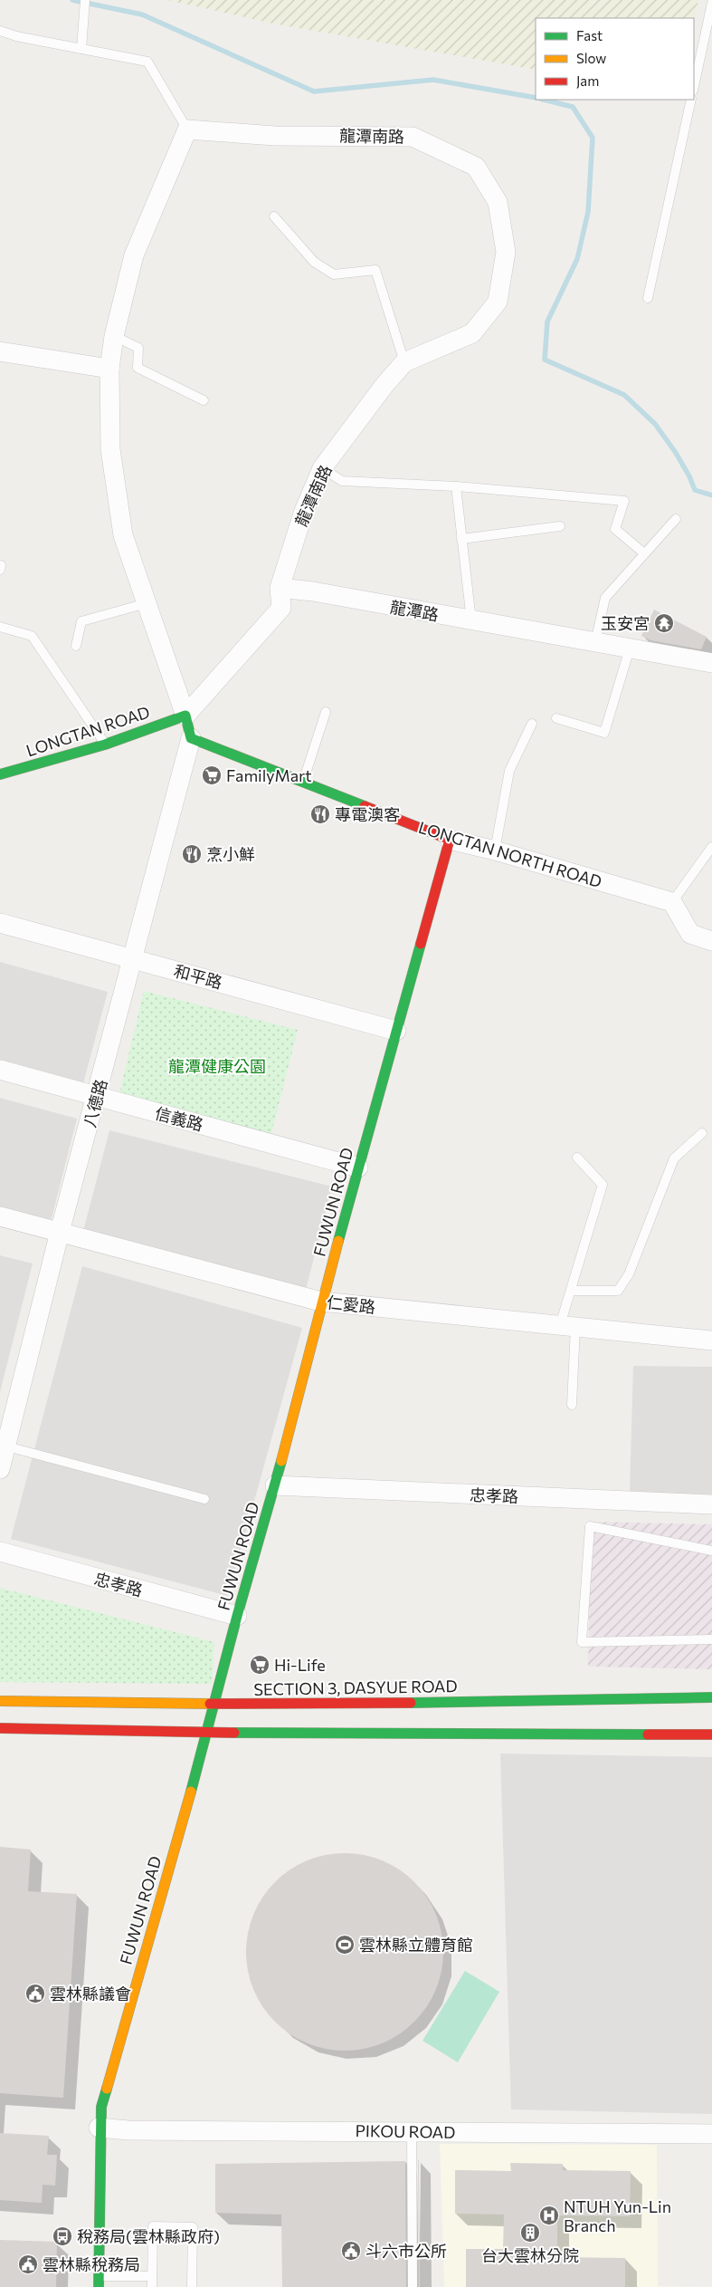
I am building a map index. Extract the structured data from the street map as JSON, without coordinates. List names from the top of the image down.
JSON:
{
  "streets": {
    "street": [
      "龍潭南路",
      "龍潭路",
      "LONGTAN ROAD",
      "LONGTAN NORTH ROAD",
      "和平路",
      "八德路",
      "信義路",
      "FUWUN ROAD",
      "仁愛路",
      "忠孝路",
      "SECTION 3, DASYUE ROAD",
      "PIKOU ROAD"
    ]
  },
  "crossings": [
    ["龍潭南路", "龍潭路"],
    ["LONGTAN NORTH ROAD", "八德路"],
    ["LONGTAN NORTH ROAD", "FUWUN ROAD"],
    ["和平路", "八德路"],
    ["和平路", "FUWUN ROAD"],
    ["八德路", "信義路"],
    ["八德路", "仁愛路"],
    ["信義路", "FUWUN ROAD"],
    ["FUWUN ROAD", "仁愛路"],
    ["FUWUN ROAD", "忠孝路"],
    ["FUWUN ROAD", "SECTION 3, DASYUE ROAD"],
    ["FUWUN ROAD", "PIKOU ROAD"]
  ],
  "parks": ["龍潭健康公園"],
  "places": {
    "temple": ["玉安宮"],
    "supermarket": ["FamilyMart", "Hi-Life"],
    "restaurant": ["專電澳客", "烹小鮮"],
    "sports": ["雲林縣立體育館"],
    "public building": ["雲林縣議會", "斗六市公所", "雲林縣稅務局"],
    "hospital": ["NTUH Yun-Lin Branch"],
    "building": ["台大雲林分院"],
    "bus stop": ["稅務局(雲林縣政府)"]
  },
  "legend": ["Fast", "Slow", "Jam"]
}
